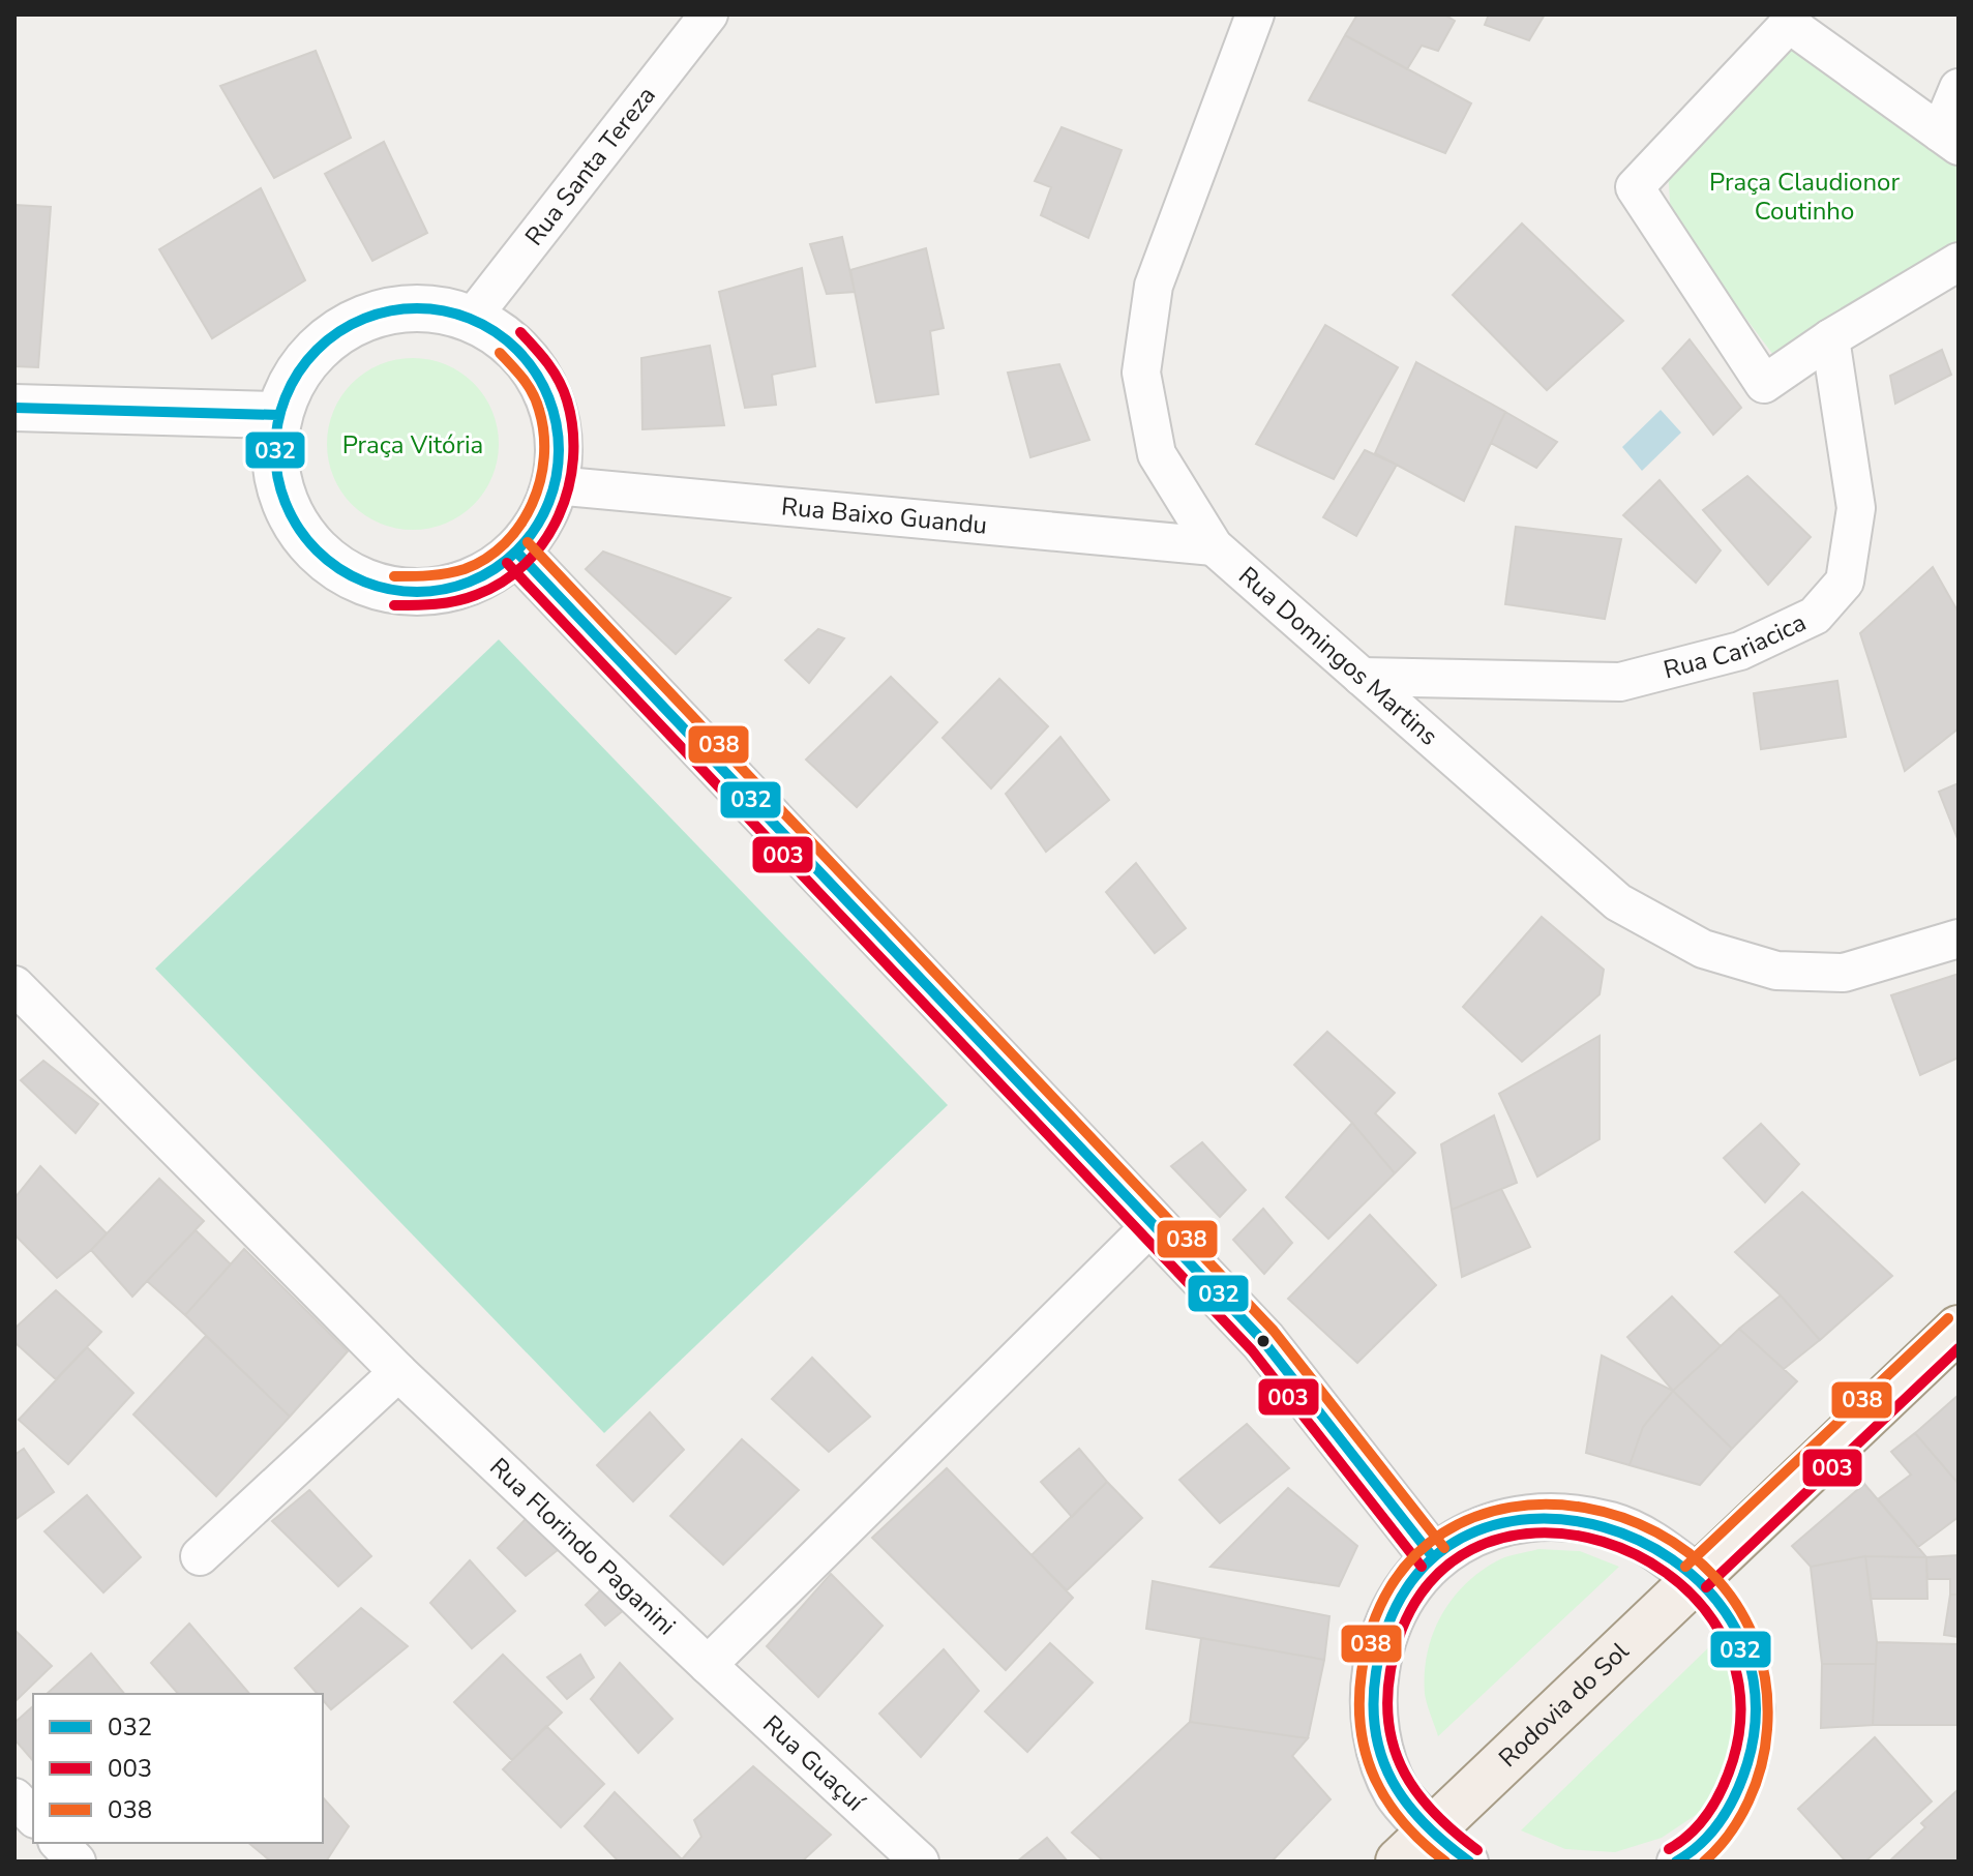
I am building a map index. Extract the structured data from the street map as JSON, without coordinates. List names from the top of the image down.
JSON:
{
  "streets": {
    "main road": ["Rodovia do Sol"],
    "street": [
      "Rua Santa Tereza",
      "Rua Baixo Guandu",
      "Rua Cariacica",
      "Rua Domingos Martins",
      "Rua Florindo Paganini",
      "Rua Guaçuí"
    ]
  },
  "crossings": [
    ["Rua Santa Tereza", "Rua Baixo Guandu"],
    ["Rua Baixo Guandu", "Rua Domingos Martins"],
    ["Rua Cariacica", "Rua Domingos Martins"],
    ["Rua Florindo Paganini", "Rua Guaçuí"]
  ],
  "parks": ["Praça Claudionor Coutinho", "Praça Vitória"],
  "lines": ["transit line 032", "transit line 003", "transit line 038"],
  "legend": ["032", "003", "038"]
}
